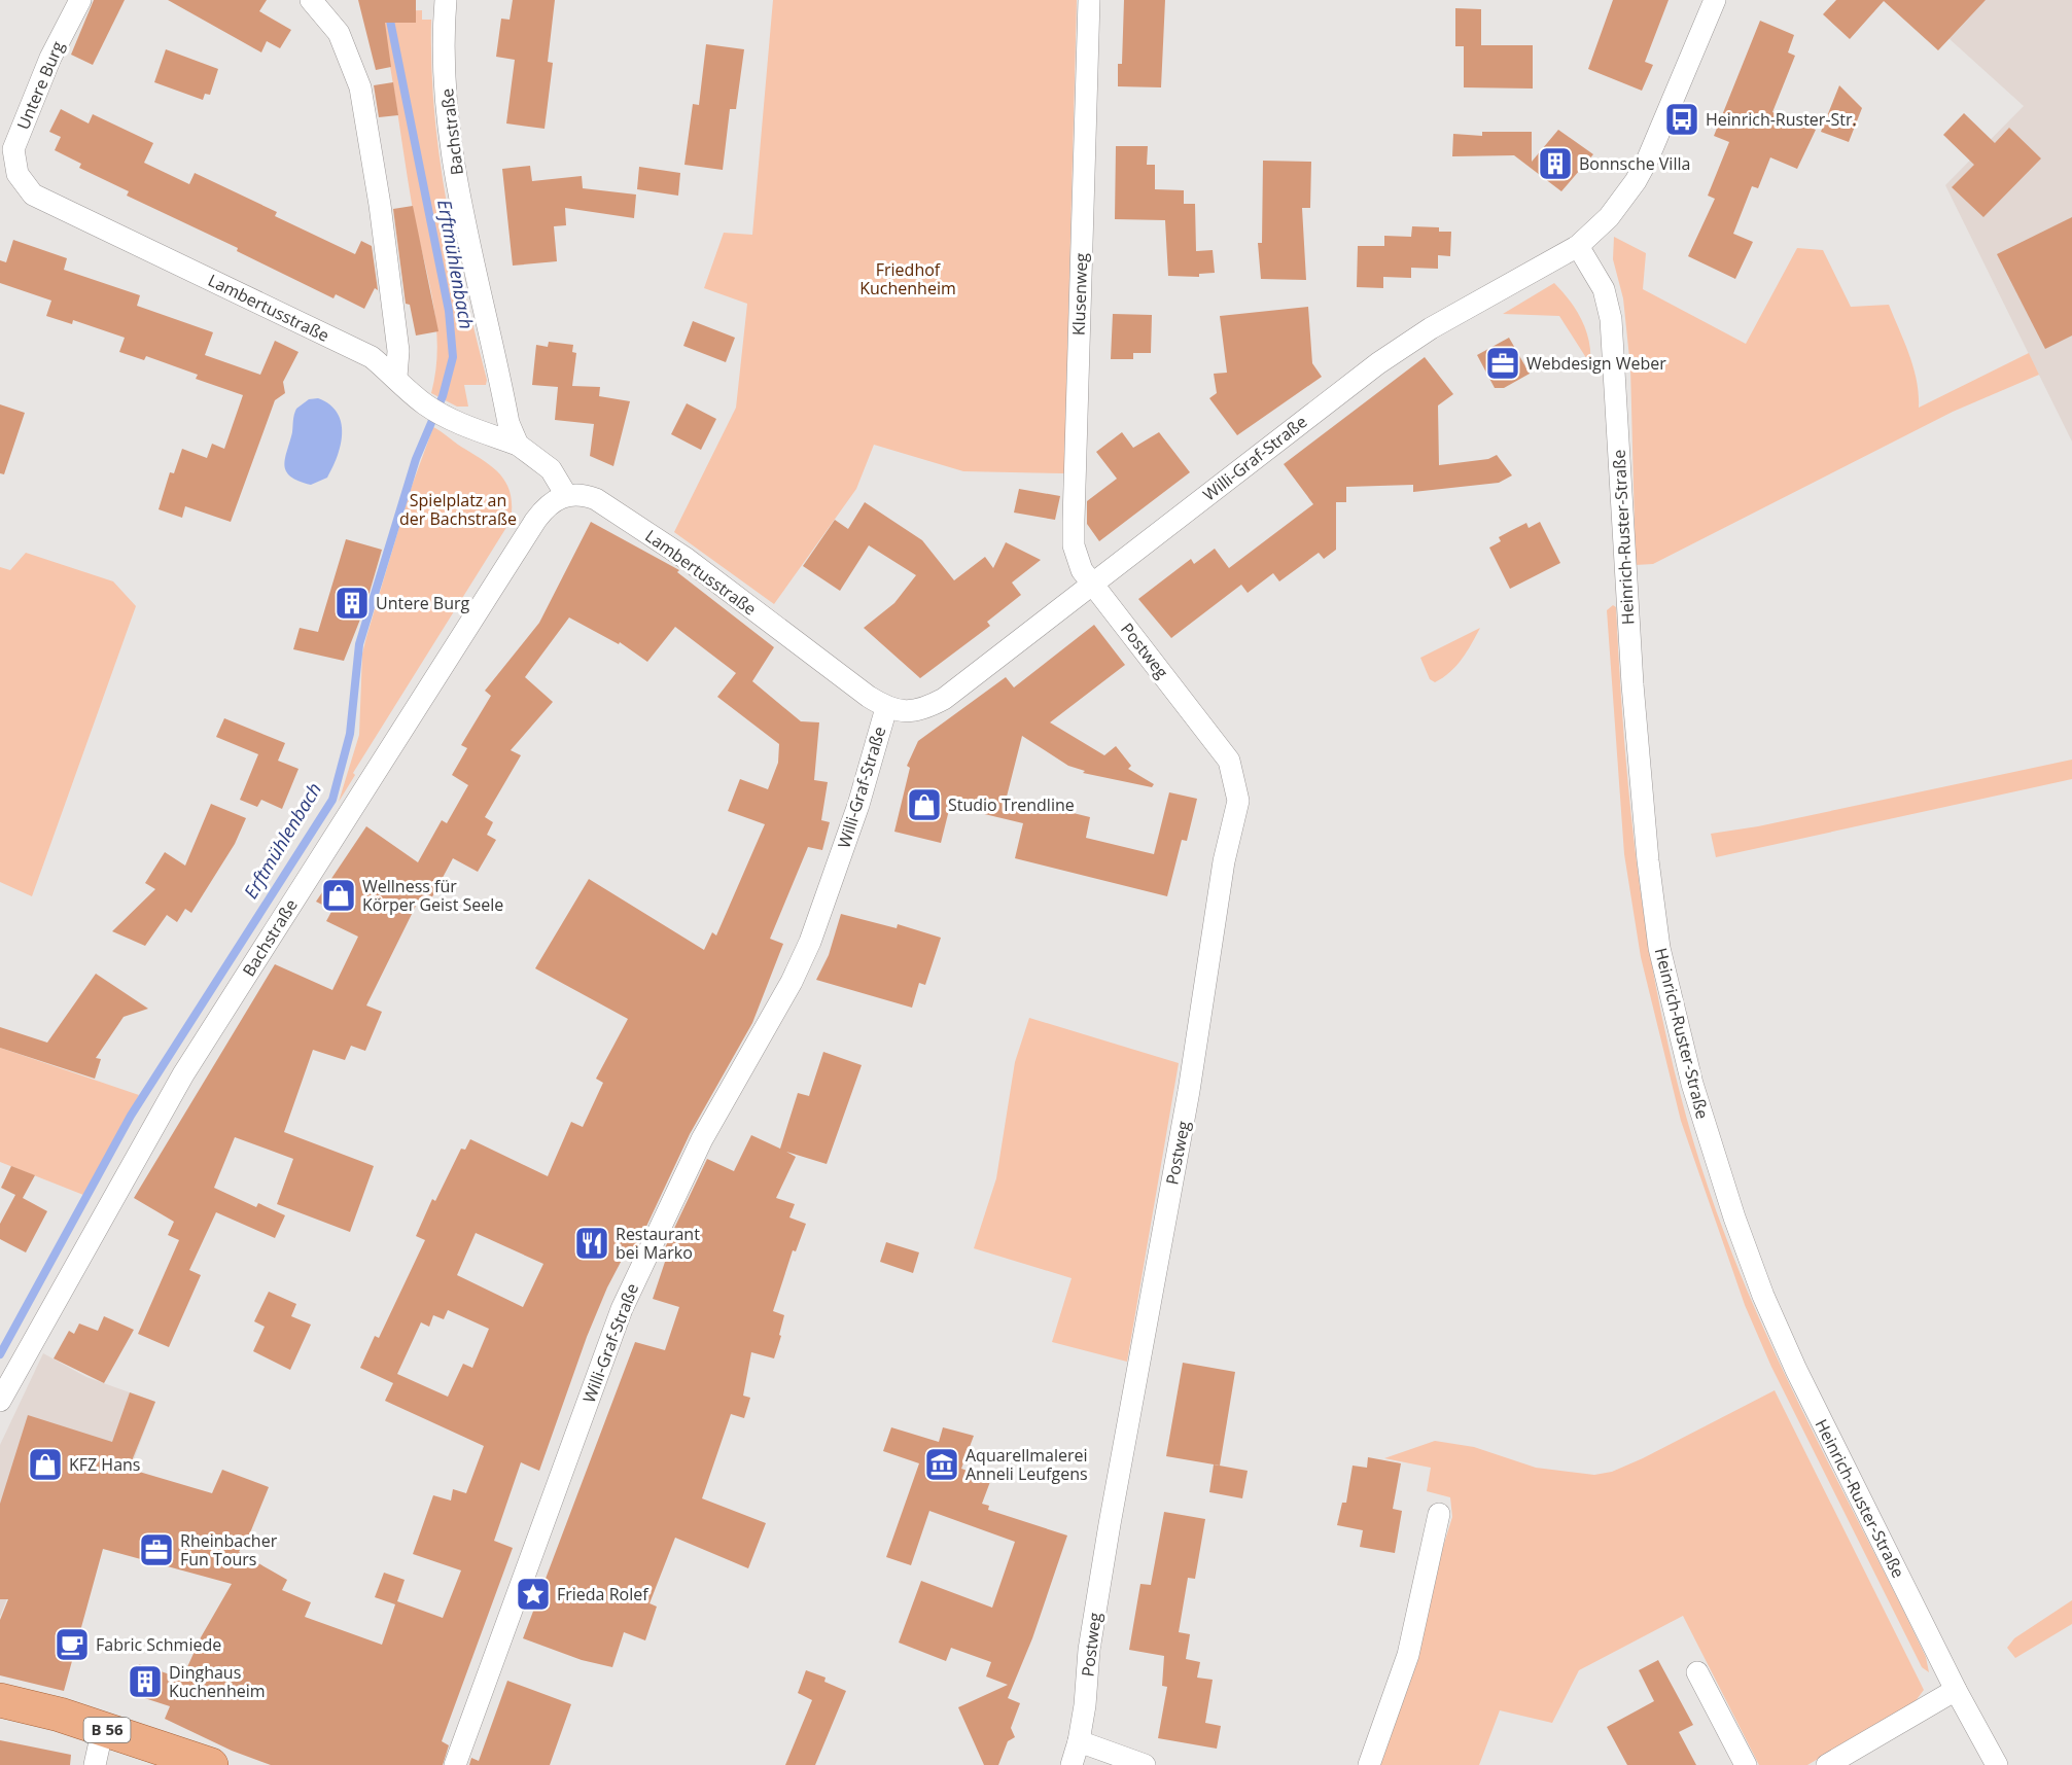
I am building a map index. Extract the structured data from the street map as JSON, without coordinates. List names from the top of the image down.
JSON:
{
  "streets": {
    "main road": ["B 56"],
    "street": [
      "Untere Burg",
      "Bachstraße",
      "Klusenweg",
      "Lambertusstraße",
      "Willi-Graf-Straße",
      "Heinrich-Ruster-Straße",
      "Postweg"
    ]
  },
  "crossings": [
    ["Untere Burg", "Lambertusstraße"],
    ["Bachstraße", "Lambertusstraße"],
    ["Klusenweg", "Willi-Graf-Straße"],
    ["Klusenweg", "Postweg"],
    ["Lambertusstraße", "Willi-Graf-Straße"],
    ["Willi-Graf-Straße", "Heinrich-Ruster-Straße"],
    ["Willi-Graf-Straße", "Postweg"]
  ],
  "water": ["Erftmühlenbach"],
  "parks": ["Friedhof Kuchenheim", "Spielplatz an der Bachstraße"],
  "places": {
    "bus stop": ["Heinrich-Ruster-Str."],
    "building": ["Bonnsche Villa", "Untere Burg", "Dinghaus Kuchenheim"],
    "office": ["Webdesign Weber", "Rheinbacher Fun Tours"],
    "shop": ["Studio Trendline", "Wellness für Körper Geist Seele", "KFZ Hans"],
    "restaurant": ["Restaurant bei Marko"],
    "museum": ["Aquarellmalerei Anneli Leufgens"],
    "place": ["Frieda Rolef"],
    "cafe": ["Fabric Schmiede"]
  }
}
